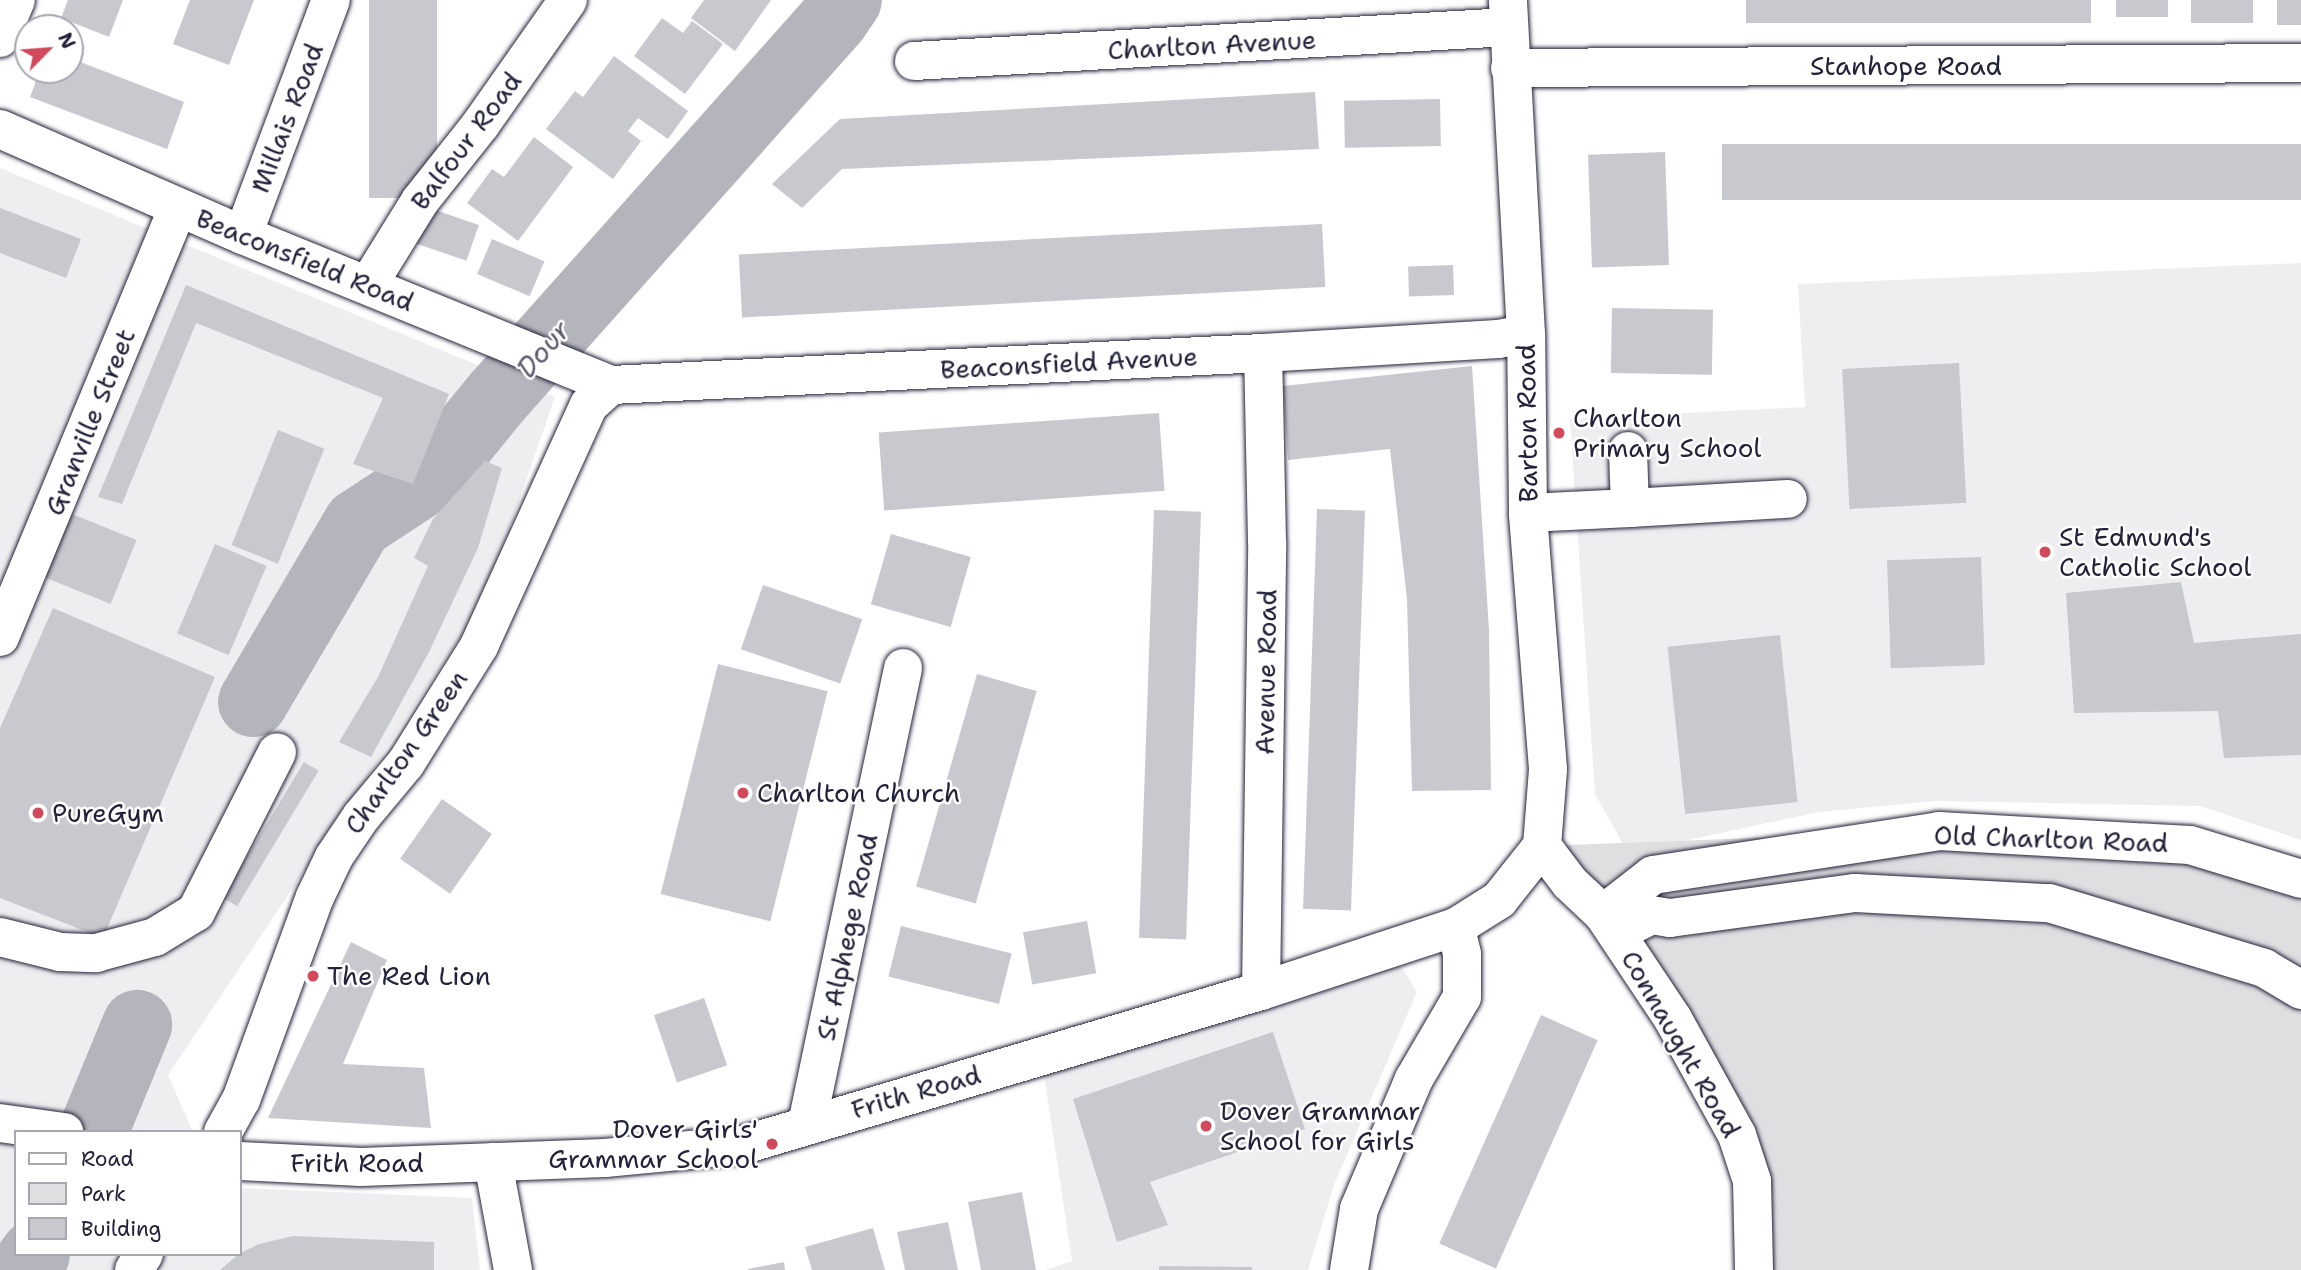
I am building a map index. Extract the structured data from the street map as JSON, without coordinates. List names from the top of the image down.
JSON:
{
  "streets": {
    "street": [
      "Charlton Avenue",
      "Stanhope Road",
      "Millais Road",
      "Balfour Road",
      "Beaconsfield Road",
      "Beaconsfield Avenue",
      "Granville Street",
      "Barton Road",
      "Avenue Road",
      "Charlton Green",
      "Old Charlton Road",
      "St Alphege Road",
      "Connaught Road",
      "Frith Road"
    ]
  },
  "crossings": [
    ["Charlton Avenue", "Barton Road"],
    ["Stanhope Road", "Barton Road"],
    ["Millais Road", "Beaconsfield Road"],
    ["Balfour Road", "Beaconsfield Road"],
    ["Beaconsfield Road", "Beaconsfield Avenue"],
    ["Beaconsfield Road", "Granville Street"],
    ["Beaconsfield Road", "Charlton Green"],
    ["Beaconsfield Avenue", "Barton Road"],
    ["Beaconsfield Avenue", "Avenue Road"],
    ["Beaconsfield Avenue", "Charlton Green"],
    ["Barton Road", "Connaught Road"],
    ["Barton Road", "Frith Road"],
    ["Avenue Road", "Frith Road"],
    ["Old Charlton Road", "Connaught Road"],
    ["St Alphege Road", "Frith Road"],
    ["Connaught Road", "Frith Road"]
  ],
  "water": ["Dour"],
  "places": [
    "Charlton Primary School",
    "St Edmund's Catholic School",
    "Charlton Church",
    "PureGym",
    "The Red Lion",
    "Dover Grammar School for Girls",
    "Dover Girls' Grammar School"
  ],
  "legend": ["Road", "Park", "Building"],
  "north": "top right"
}
